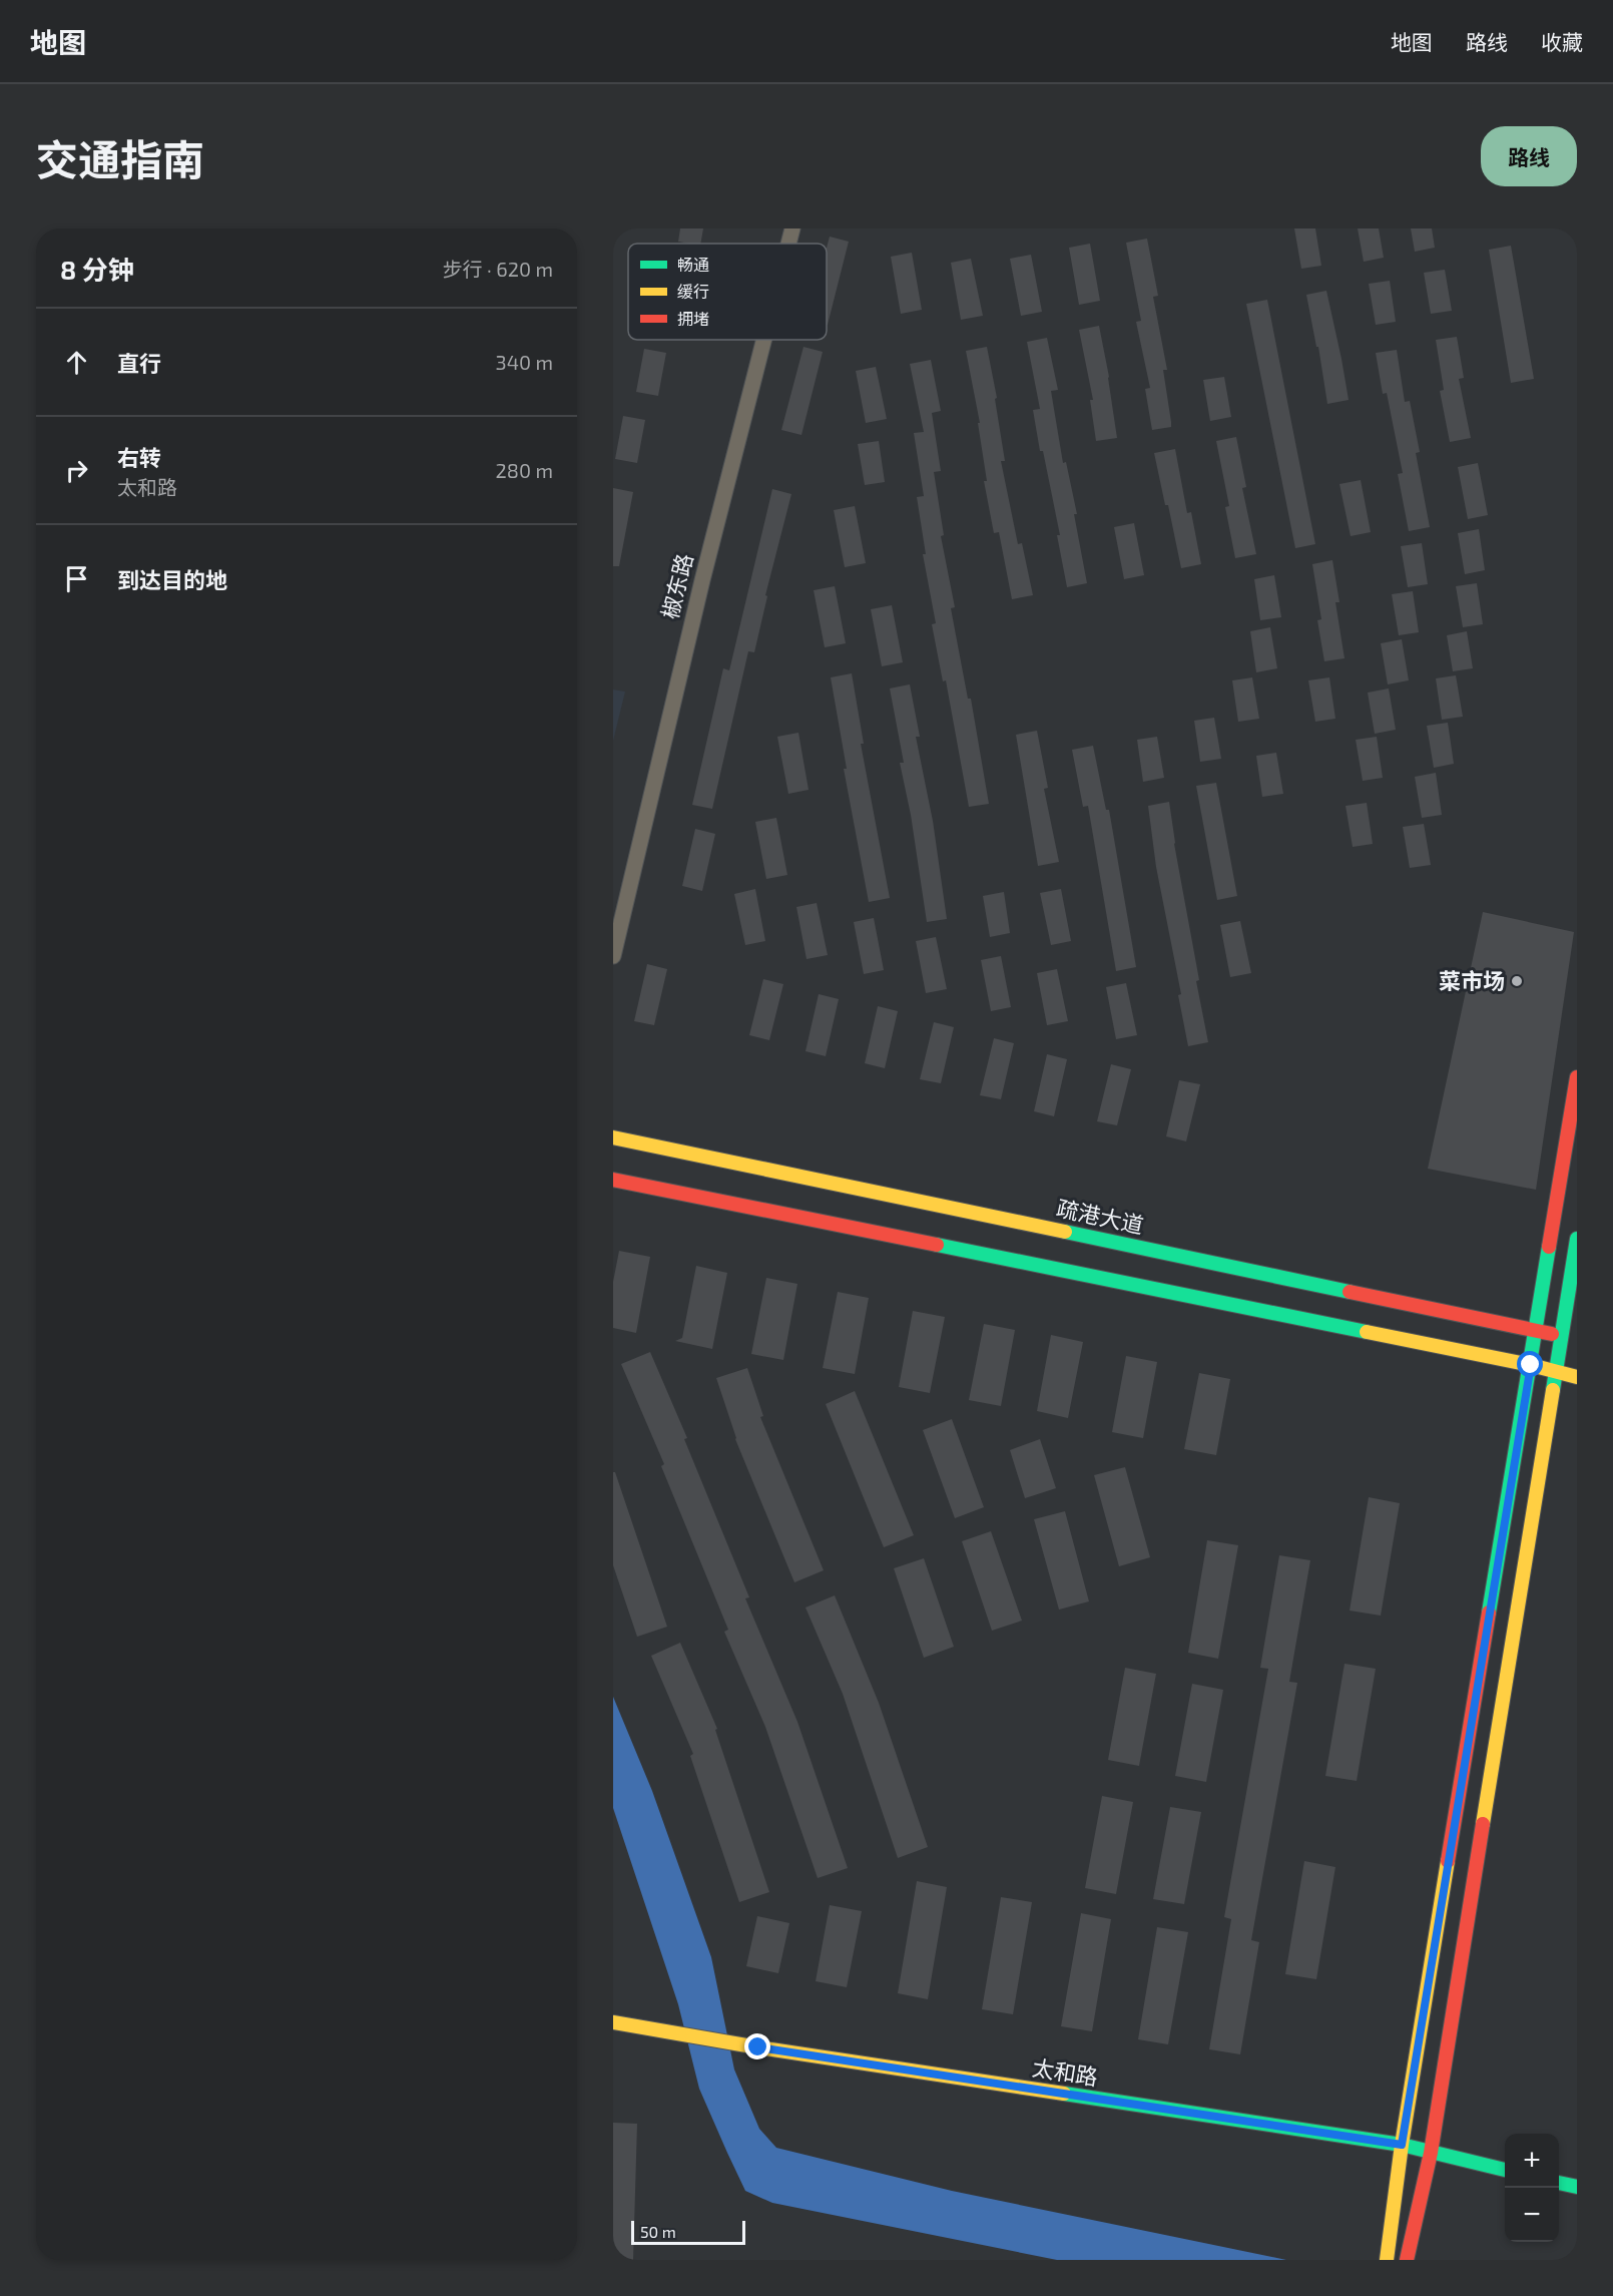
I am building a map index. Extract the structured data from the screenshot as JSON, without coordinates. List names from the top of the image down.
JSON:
{
  "streets": {
    "main road": ["疏港大道", "太和路"],
    "street": ["椒东路"]
  },
  "places": ["菜市场"],
  "legend": ["畅通", "缓行", "拥堵"],
  "scale_bar": "50 m",
  "page": {
    "header": "地图",
    "nav": ["地图", "路线", "收藏"],
    "title": "交通指南",
    "buttons": "路线",
    "heading": ["8 分钟", "步行 · 620 m"],
    "list": [
      ["直行", "340 m"],
      ["右转", "太和路", "280 m"],
      "到达目的地"
    ],
    "map_buttons": ["+", "−"],
    "scale": "50 m"
  }
}
